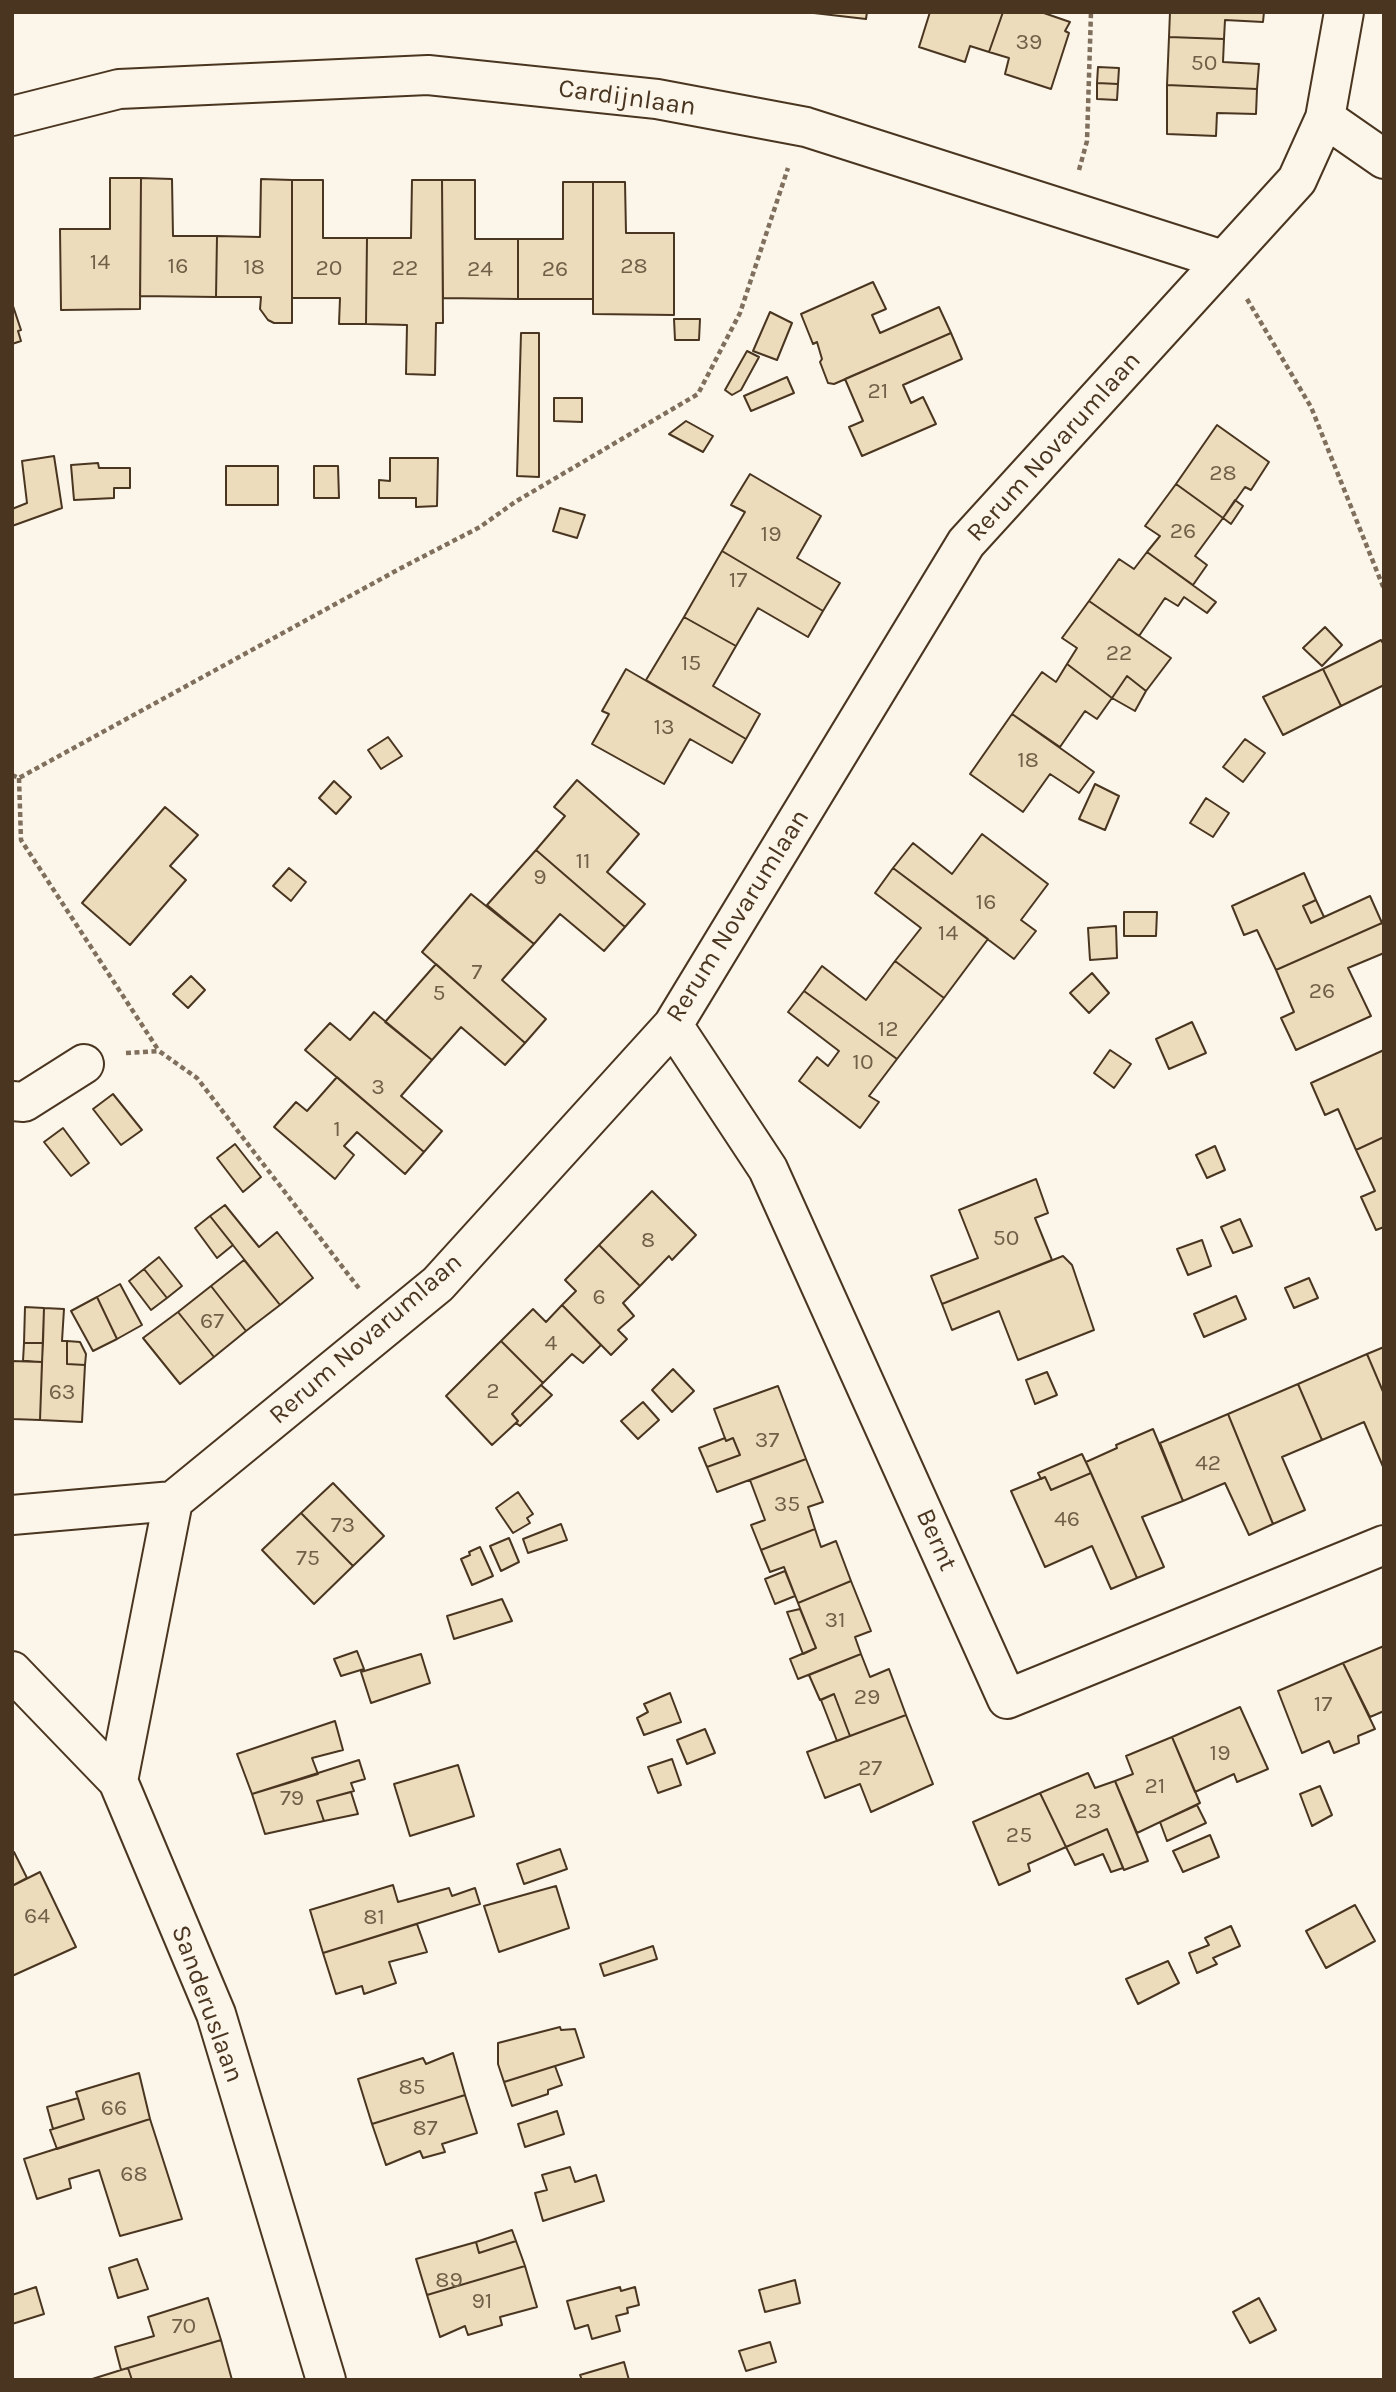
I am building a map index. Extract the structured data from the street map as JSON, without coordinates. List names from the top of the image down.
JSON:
{
  "streets": {
    "street": [
      "Cardijnlaan",
      "Rerum Novarumlaan",
      "Bernt",
      "Sanderuslaan"
    ]
  },
  "crossings": [
    ["Cardijnlaan", "Rerum Novarumlaan"],
    ["Rerum Novarumlaan", "Bernt"]
  ],
  "house_numbers": [
    "39",
    "50",
    "14",
    "16",
    "28",
    "18",
    "20",
    "22",
    "24",
    "26",
    "21",
    "28",
    "26",
    "19",
    "17",
    "22",
    "15",
    "13",
    "18",
    "11",
    "9",
    "16",
    "14",
    "7",
    "26",
    "5",
    "12",
    "10",
    "3",
    "1",
    "50",
    "8",
    "6",
    "67",
    "4",
    "2",
    "63",
    "37",
    "42",
    "35",
    "46",
    "73",
    "75",
    "31",
    "29",
    "17",
    "19",
    "27",
    "21",
    "79",
    "23",
    "25",
    "64",
    "81",
    "85",
    "66",
    "87",
    "68",
    "89",
    "91",
    "70"
  ]
}
